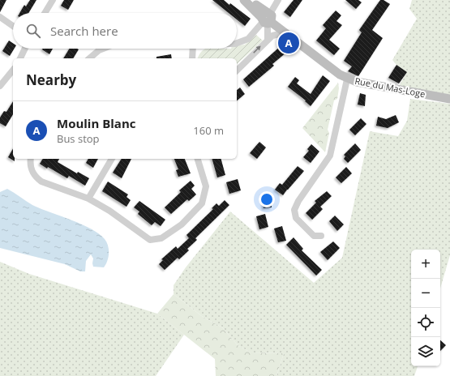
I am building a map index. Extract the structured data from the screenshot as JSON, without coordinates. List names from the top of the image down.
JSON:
{
  "streets": {
    "main road": ["Rue du Mas-Loge"]
  },
  "page": {
    "search": "Search here",
    "pins": "A",
    "heading": "Nearby",
    "list": [
      {
        "mark": "A",
        "name": "Moulin Blanc",
        "note": "Bus stop",
        "value": "160 m"
      }
    ],
    "map_buttons": ["+", "−"]
  }
}
